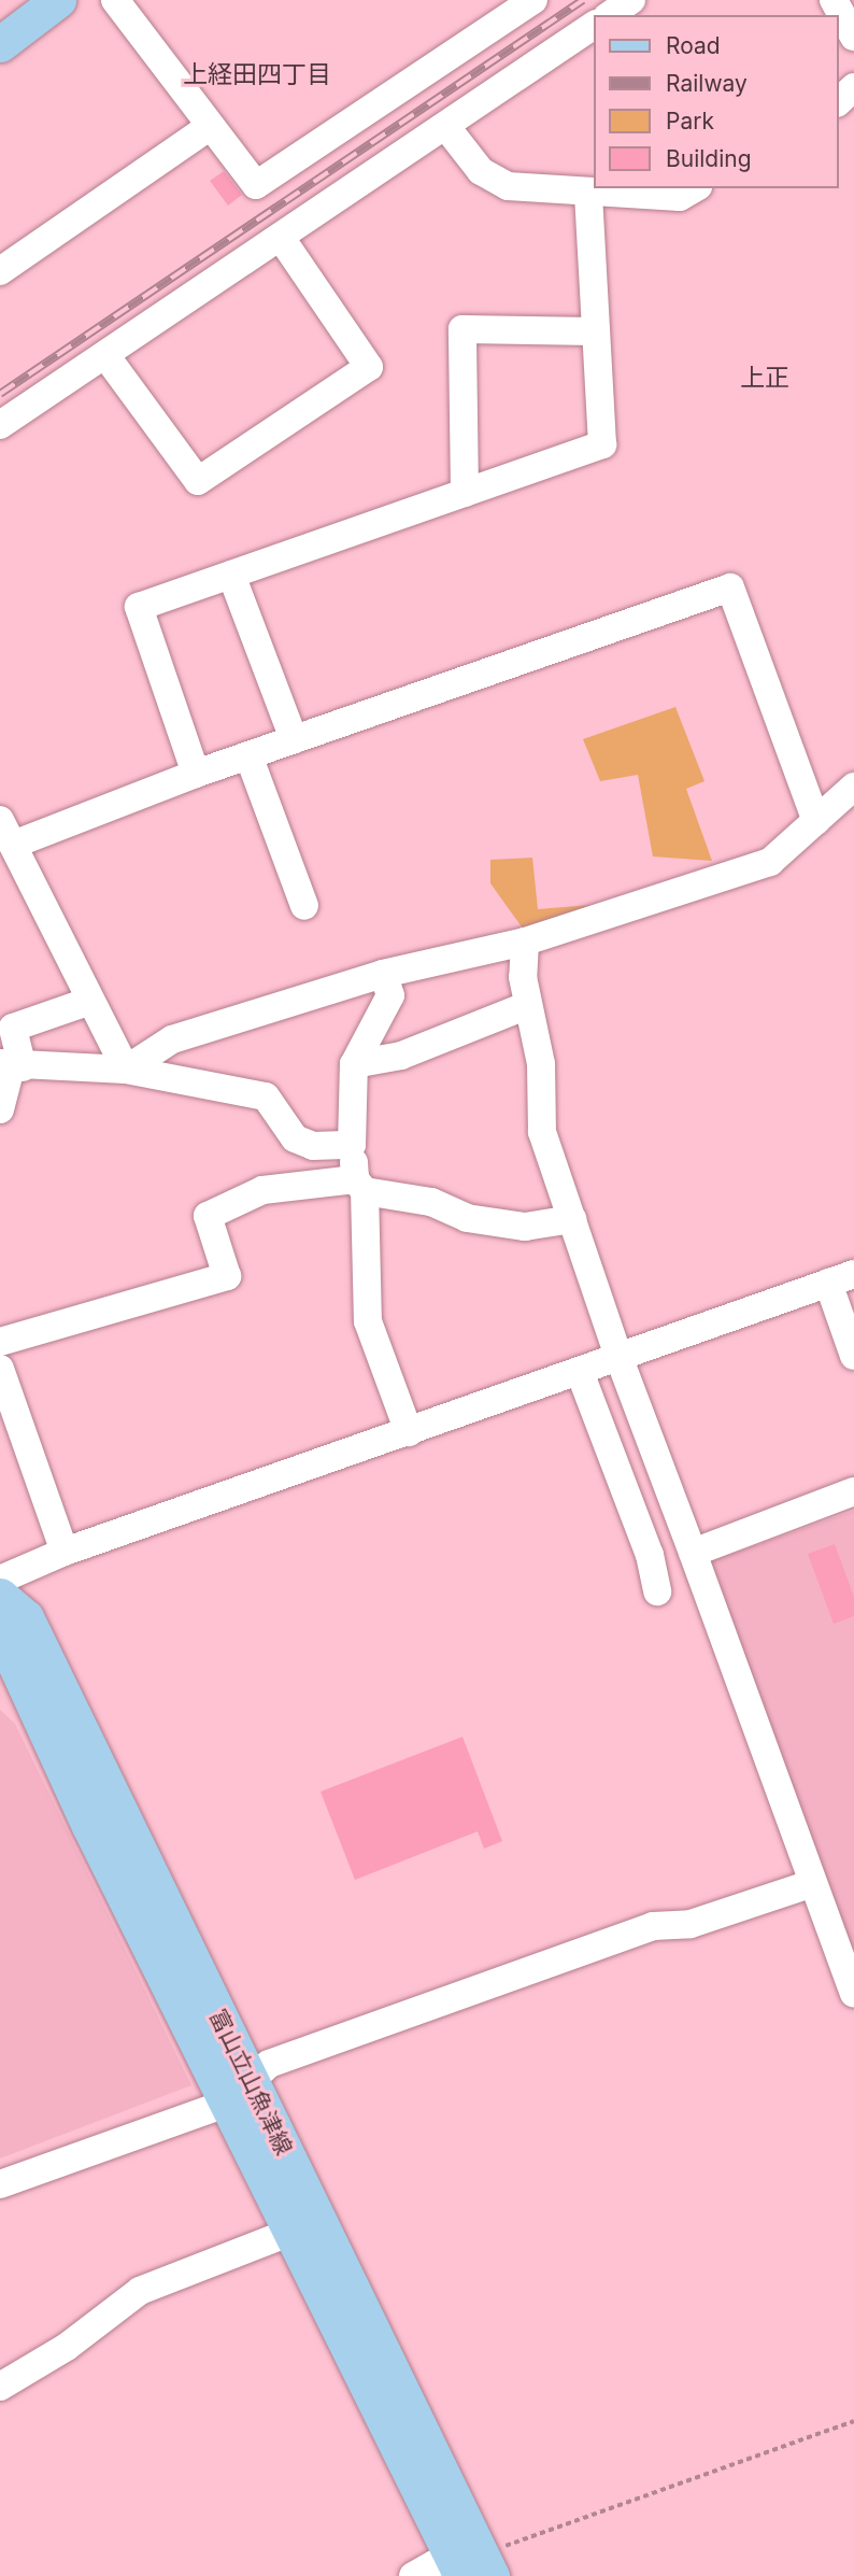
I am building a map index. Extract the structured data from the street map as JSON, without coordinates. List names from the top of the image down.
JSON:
{
  "streets": {
    "main road": ["富山立山魚津線"]
  },
  "districts": ["上経田四丁目", "上正"],
  "legend": [
    "Road",
    "Railway",
    "Park",
    "Building"
  ]
}
